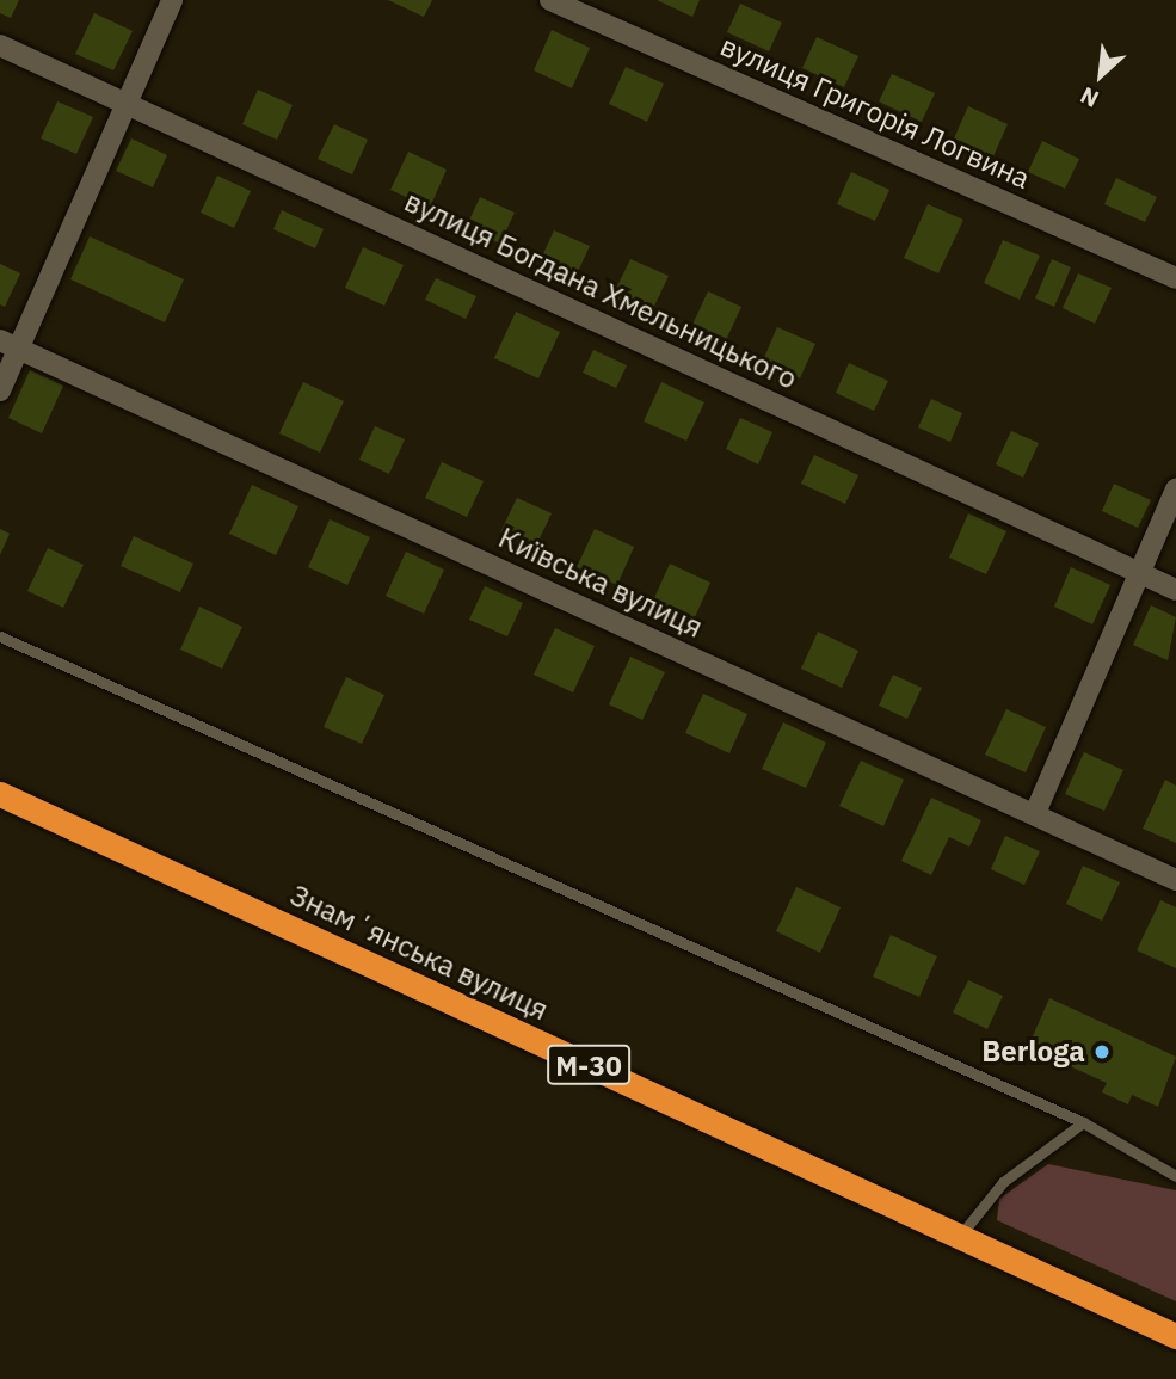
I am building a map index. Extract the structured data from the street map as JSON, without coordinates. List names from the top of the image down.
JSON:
{
  "streets": {
    "highway": ["Знамʼянська вулиця", "М-30"],
    "street": ["вулиця Григорія Логвина", "вулиця Богдана Хмельницького", "Київська вулиця"]
  },
  "places": ["Berloga"],
  "north": "bottom left"
}
